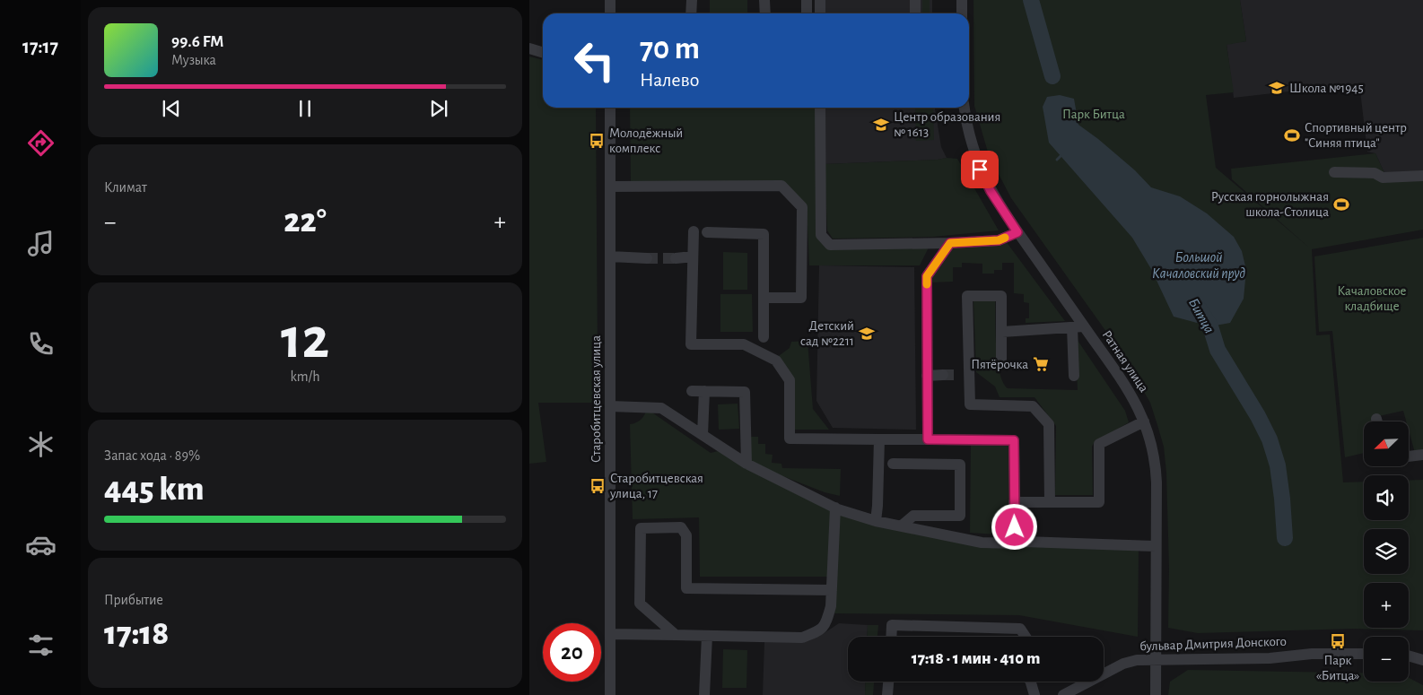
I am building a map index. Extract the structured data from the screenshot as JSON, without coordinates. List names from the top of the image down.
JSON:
{
  "streets": {
    "street": ["Ратная улица", "Старобитцевская улица", "бульвар Дмитрия Донского"]
  },
  "crossings": [
    ["Ратная улица", "бульвар Дмитрия Донского"]
  ],
  "water": ["Большой Качаловский пруд", "Битца"],
  "parks": ["Парк Битца", "Качаловское кладбище"],
  "places": {
    "school or university": ["Школа №1945", "Центр образования № 1613", "Детский сад №2211"],
    "sports": ["Спортивный центр \"Синяя птица\"", "Русская горнолыжная школа-Столица"],
    "bus stop": ["Молодёжный комплекс", "Старобитцевская улица, 17", "Парк «Битца»"],
    "supermarket": ["Пятёрочка"]
  },
  "north": "bottom left",
  "page": {
    "tabs": "17:17",
    "turn": ["70 m", "Налево"],
    "song": ["99.6 FM", "Музыка"],
    "tile": [
      "Климат",
      ["12", "km/h"],
      ["Запас хода · 89%", "445 km"],
      ["Прибытие", "17:18"]
    ],
    "heat": ["−", "22°", "+"],
    "map_buttons": ["+", "−"],
    "limit": "20",
    "trip": "17:18 · 1 мин · 410 m"
  }
}
